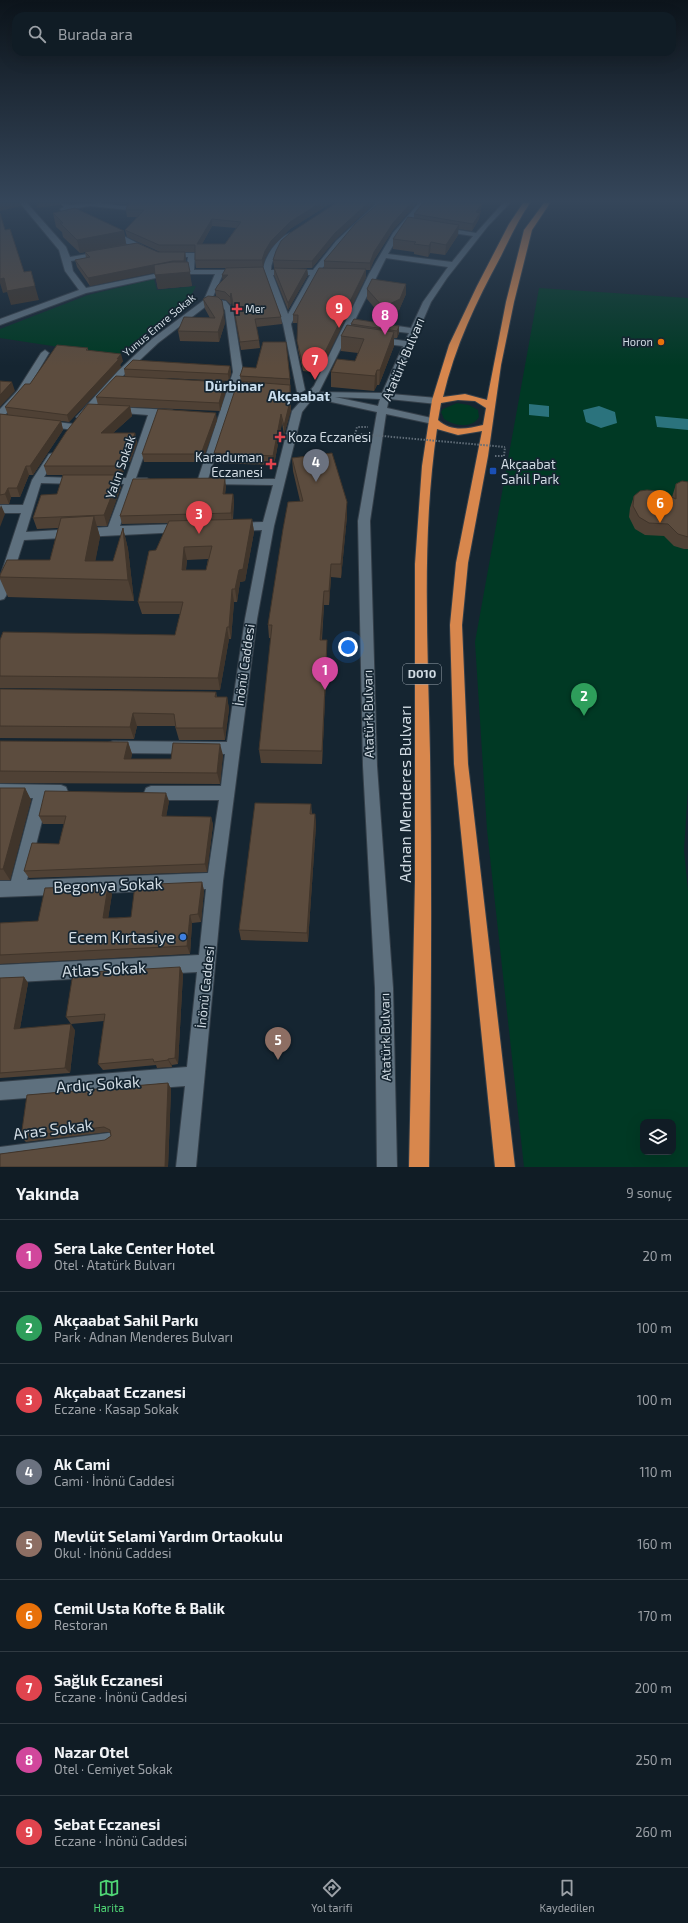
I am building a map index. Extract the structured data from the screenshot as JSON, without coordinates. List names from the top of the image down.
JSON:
{
  "streets": {
    "highway": ["D010", "Adnan Menderes Bulvarı"],
    "street": [
      "Yunus Emre Sokak",
      "Atatürk Bulvarı",
      "Yalın Sokak",
      "İnönü Caddesi",
      "Begonya Sokak",
      "Atlas Sokak",
      "Ardıç Sokak"
    ],
    "lane": ["Aras Sokak"]
  },
  "crossings": [
    ["İnönü Caddesi", "Begonya Sokak"],
    ["İnönü Caddesi", "Atlas Sokak"],
    ["İnönü Caddesi", "Ardıç Sokak"]
  ],
  "districts": ["Dürbinar", "Akçaabat"],
  "places": {
    "health": ["Mer", "Koza Eczanesi", "Karaduman Eczanesi"],
    "other": ["Horon", "Ecem Kırtasiye"],
    "transit": ["Akçaabat Sahil Park"]
  },
  "page": {
    "search": "Burada ara",
    "pins": [
      "9",
      "8",
      "7",
      "4",
      "6",
      "3",
      "1",
      "2",
      "5"
    ],
    "heading": ["Yakında", "9 sonuç"],
    "list": [
      {
        "mark": "1",
        "name": "Sera Lake Center Hotel",
        "note": "Otel · Atatürk Bulvarı",
        "value": "20 m"
      },
      {
        "mark": "2",
        "name": "Akçaabat Sahil Parkı",
        "note": "Park · Adnan Menderes Bulvarı",
        "value": "100 m"
      },
      {
        "mark": "3",
        "name": "Akçabaat Eczanesi",
        "note": "Eczane · Kasap Sokak",
        "value": "100 m"
      },
      {
        "mark": "4",
        "name": "Ak Cami",
        "note": "Cami · İnönü Caddesi",
        "value": "110 m"
      },
      {
        "mark": "5",
        "name": "Mevlüt Selami Yardım Ortaokulu",
        "note": "Okul · İnönü Caddesi",
        "value": "160 m"
      },
      {
        "mark": "6",
        "name": "Cemil Usta Kofte & Balik",
        "note": "Restoran",
        "value": "170 m"
      },
      {
        "mark": "7",
        "name": "Sağlık Eczanesi",
        "note": "Eczane · İnönü Caddesi",
        "value": "200 m"
      },
      {
        "mark": "8",
        "name": "Nazar Otel",
        "note": "Otel · Cemiyet Sokak",
        "value": "250 m"
      },
      {
        "mark": "9",
        "name": "Sebat Eczanesi",
        "note": "Eczane · İnönü Caddesi",
        "value": "260 m"
      }
    ],
    "nav": ["Harita", "Yol tarifi", "Kaydedilen"]
  }
}
